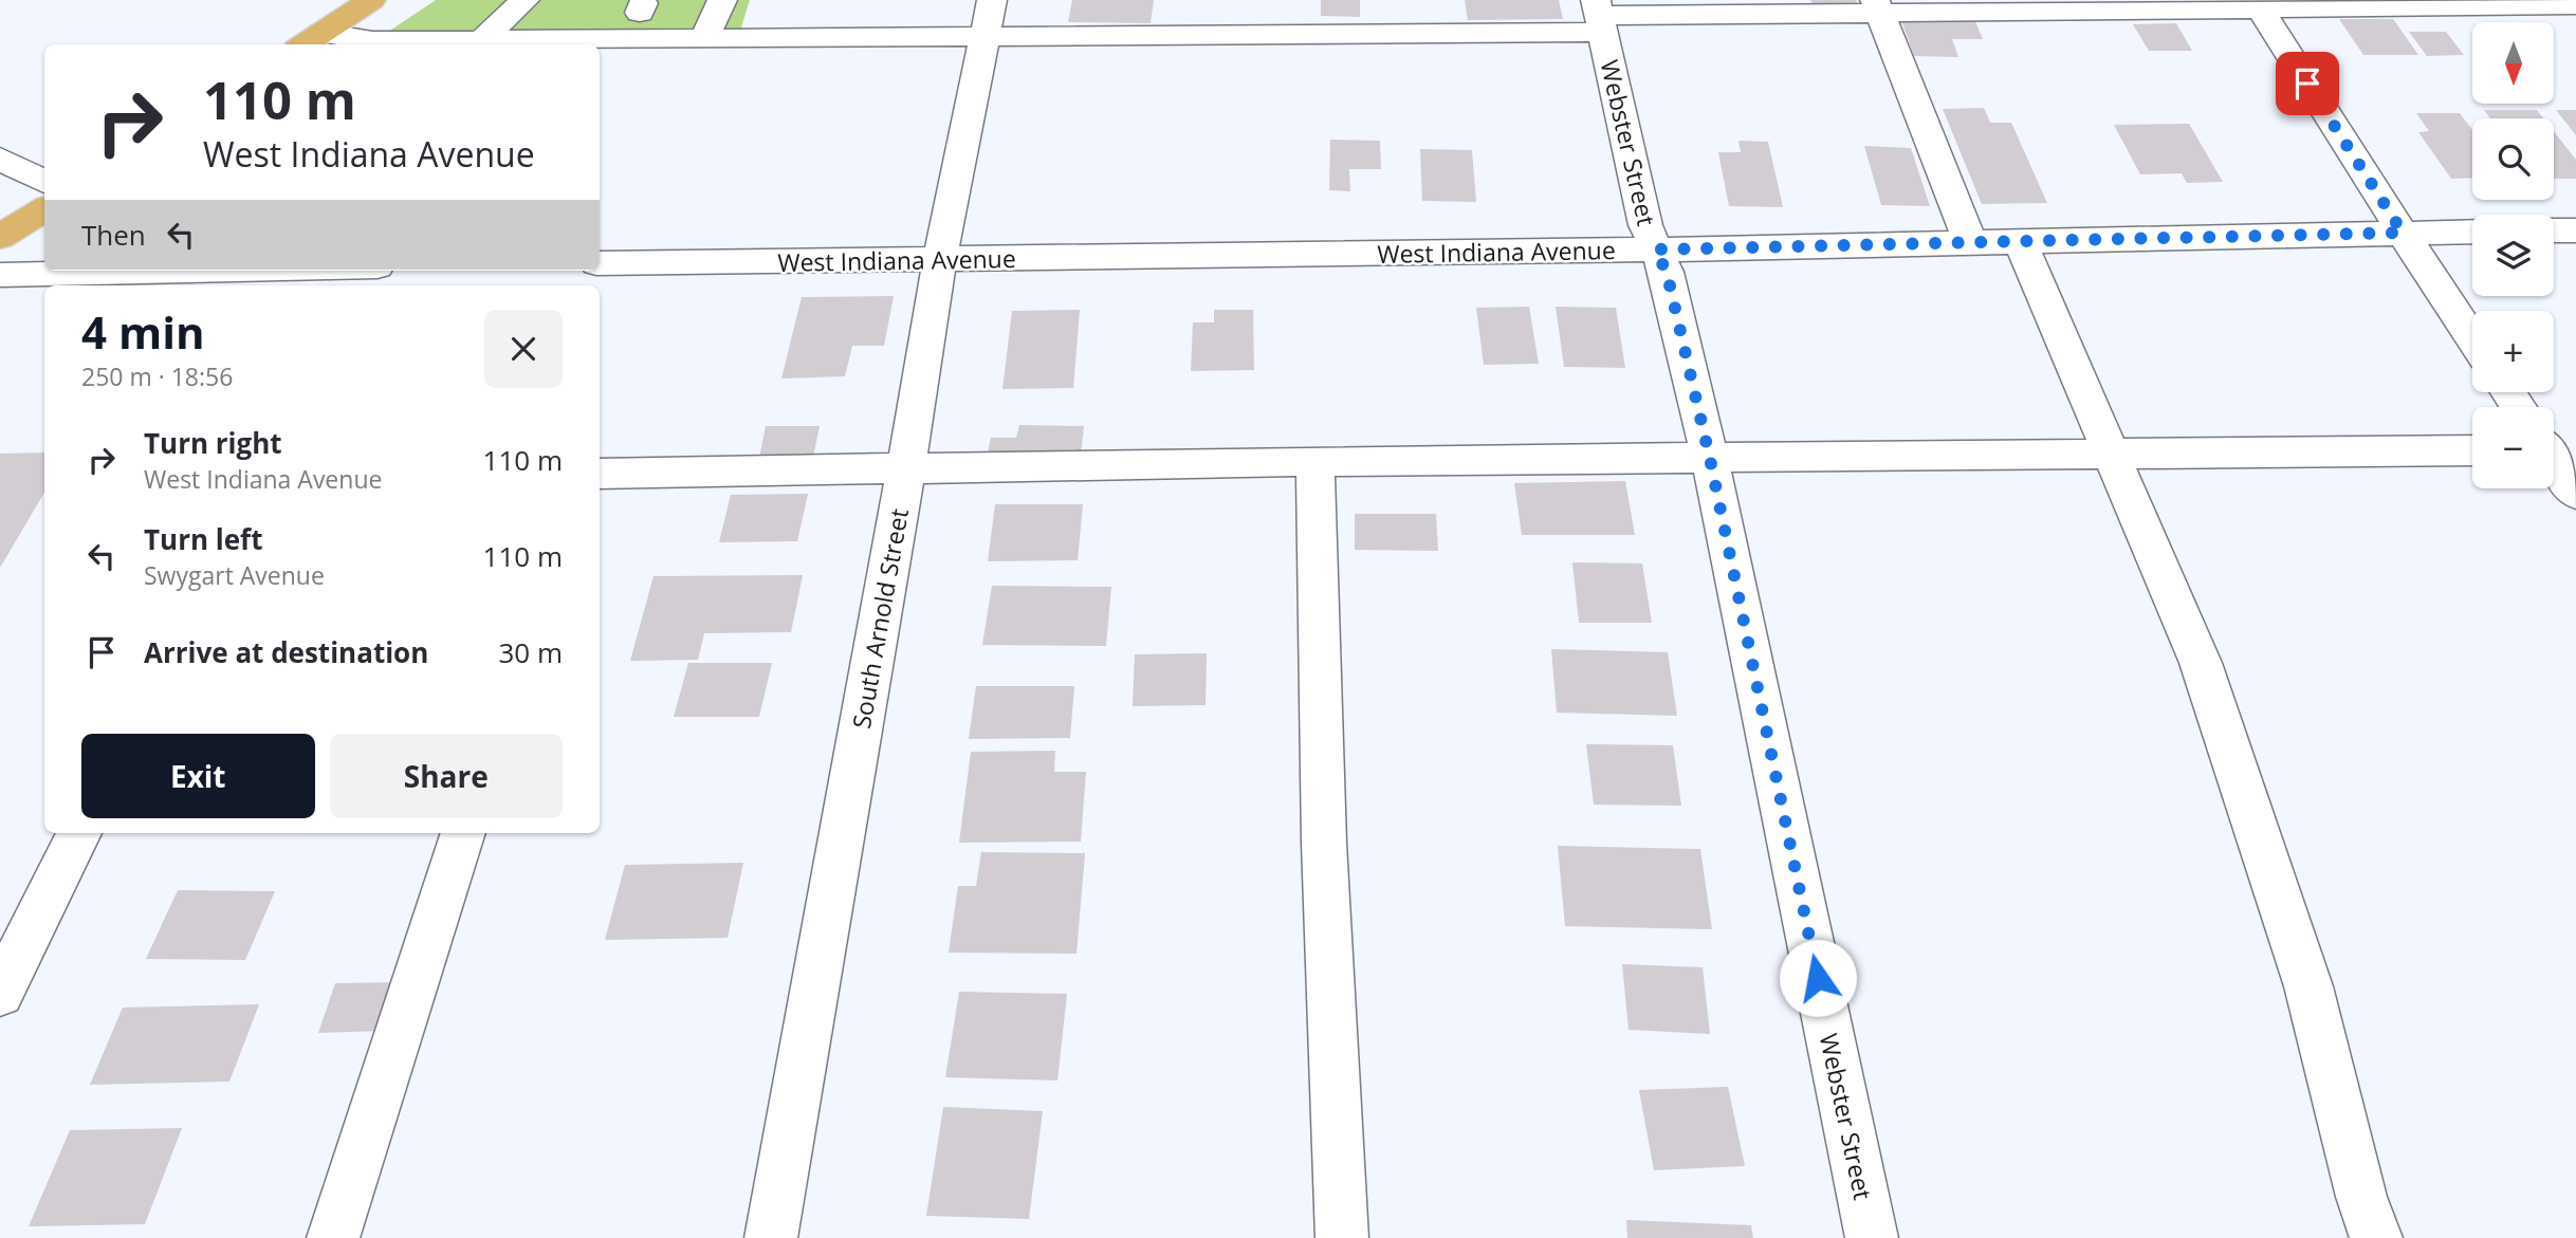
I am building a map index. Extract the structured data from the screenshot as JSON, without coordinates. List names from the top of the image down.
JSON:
{
  "streets": {
    "street": ["Webster Street", "West Indiana Avenue", "South Arnold Street"]
  },
  "crossings": [
    ["Webster Street", "West Indiana Avenue"],
    ["West Indiana Avenue", "South Arnold Street"]
  ],
  "north": "bottom",
  "page": {
    "map_buttons": ["+", "−"],
    "turn": ["110 m", "West Indiana Avenue"],
    "then": "Then",
    "heading": ["4 min", "250 m · 18:56"],
    "list": [
      {
        "name": "Turn right",
        "note": "West Indiana Avenue",
        "value": "110 m"
      },
      {
        "name": "Turn left",
        "note": "Swygart Avenue",
        "value": "110 m"
      },
      {
        "name": "Arrive at destination",
        "value": "30 m"
      }
    ],
    "buttons": ["Exit", "Share"]
  }
}
